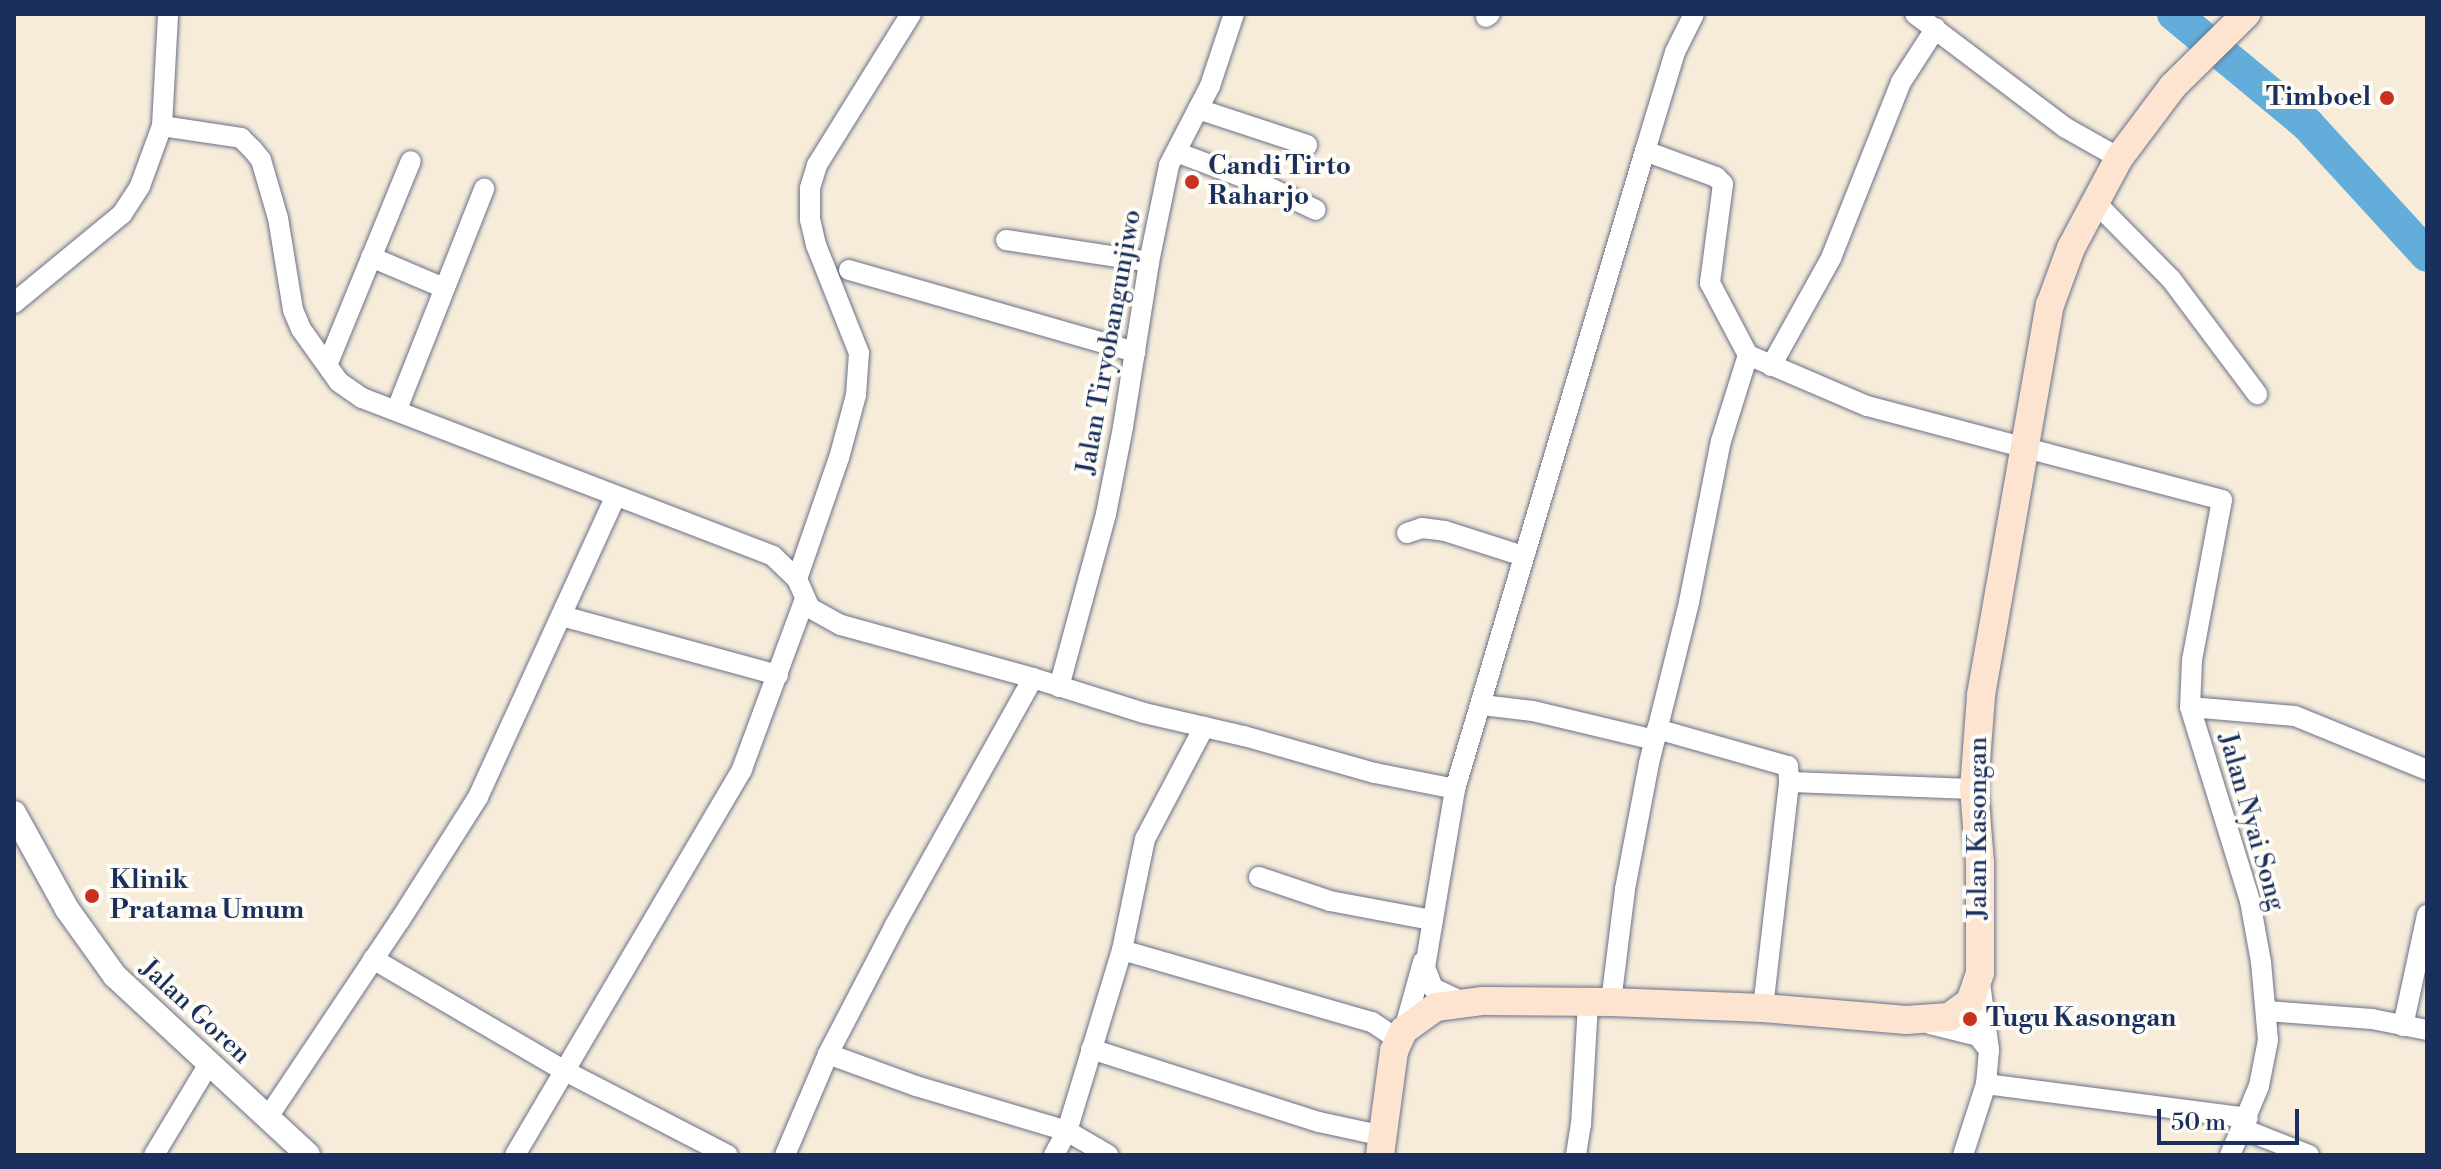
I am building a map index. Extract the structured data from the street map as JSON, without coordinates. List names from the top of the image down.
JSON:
{
  "streets": {
    "main road": ["Jalan Kasongan"],
    "street": ["Jalan Tiryobangunjiwo", "Jalan Nyai Song", "Jalan Goren"]
  },
  "crossings": [
    ["Jalan Nyai Song", "Jalan Kasongan"]
  ],
  "places": [
    "Timboel",
    "Candi Tirto Raharjo",
    "Klinik Pratama Umum",
    "Tugu Kasongan"
  ],
  "scale_bar": "50 m"
}
